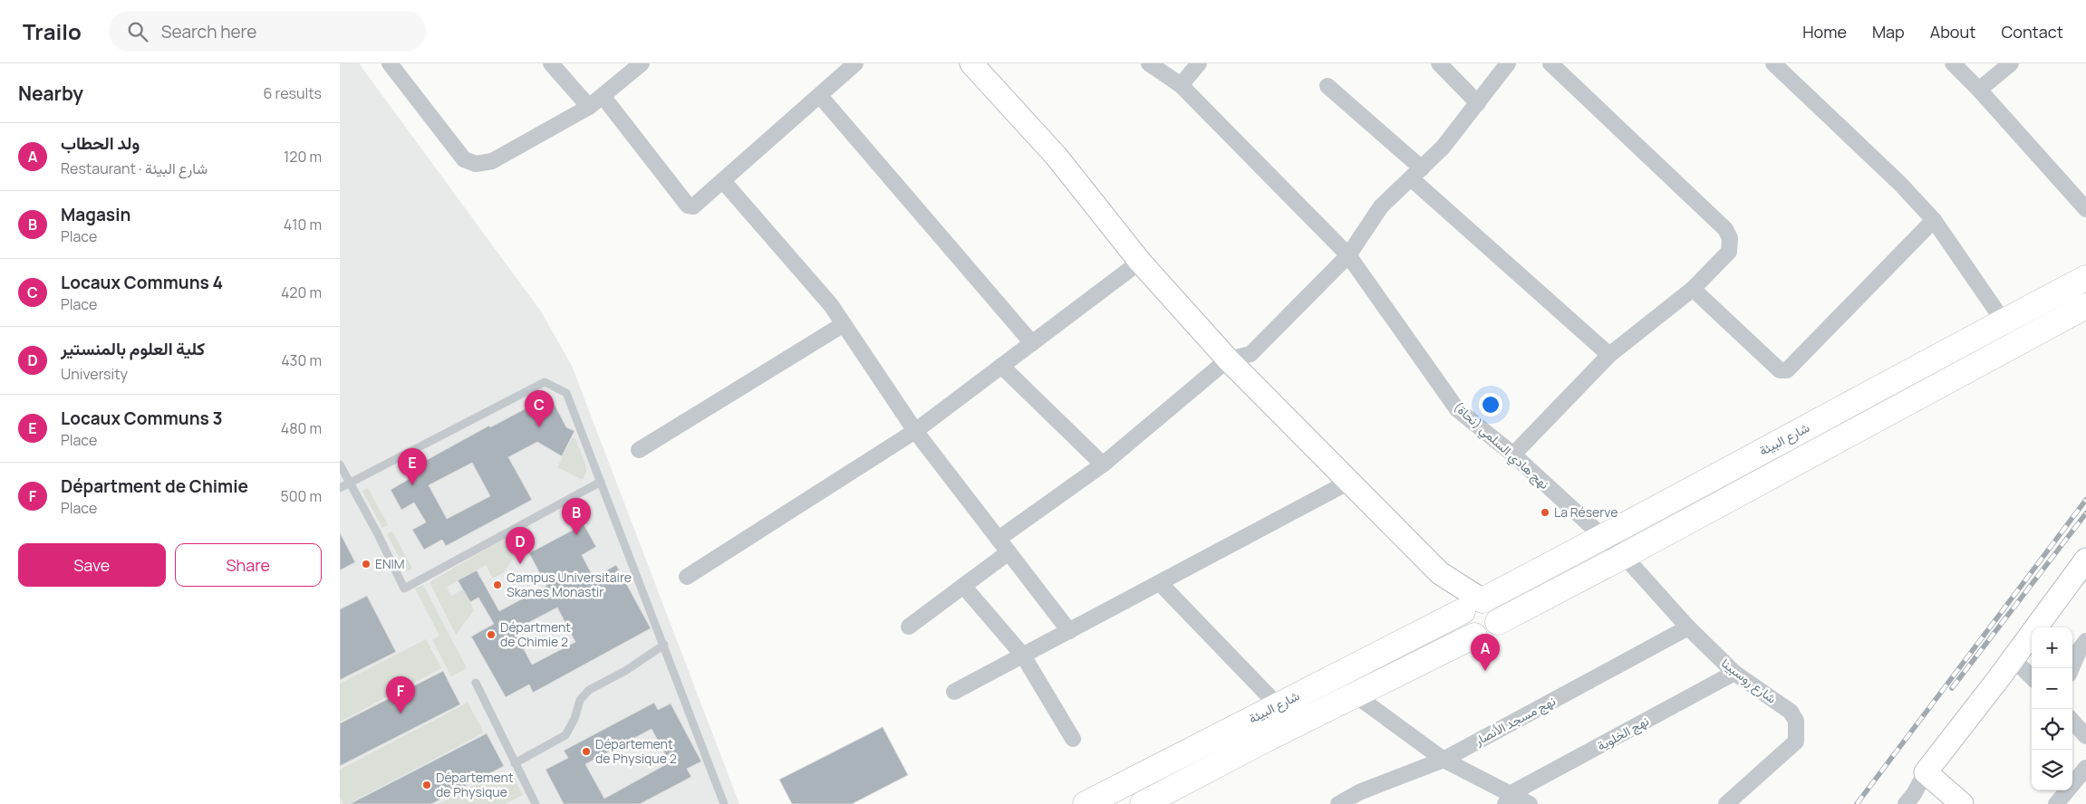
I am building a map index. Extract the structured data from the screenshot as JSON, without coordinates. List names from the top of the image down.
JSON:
{
  "streets": {
    "main road": ["شارع البيئة"],
    "street": [
      "نهج هادي السلمي (نحاة)",
      "شارع روسبينا",
      "نهج مسجد الأنصار",
      "نهج الخلوية"
    ]
  },
  "crossings": [
    ["شارع البيئة", "نهج هادي السلمي (نحاة)"],
    ["شارع البيئة", "شارع روسبينا"],
    ["نهج هادي السلمي (نحاة)", "شارع روسبينا"],
    ["شارع روسبينا", "نهج مسجد الأنصار"],
    ["شارع روسبينا", "نهج الخلوية"]
  ],
  "places": [
    "La Réserve",
    "ENIM",
    "Campus Universitaire Skanes Monastir",
    "Départment de Chimie 2",
    "Département de Physique 2",
    "Département de Physique"
  ],
  "page": {
    "header": "Trailo",
    "search": "Search here",
    "nav": [
      "Home",
      "Map",
      "About",
      "Contact"
    ],
    "heading": ["Nearby", "6 results"],
    "list": [
      {
        "mark": "A",
        "name": "ولد الحطاب",
        "note": "Restaurant · شارع البيئة",
        "value": "120 m"
      },
      {
        "mark": "B",
        "name": "Magasin",
        "note": "Place",
        "value": "410 m"
      },
      {
        "mark": "C",
        "name": "Locaux Communs 4",
        "note": "Place",
        "value": "420 m"
      },
      {
        "mark": "D",
        "name": "كلية العلوم بالمنستير",
        "note": "University",
        "value": "430 m"
      },
      {
        "mark": "E",
        "name": "Locaux Communs 3",
        "note": "Place",
        "value": "480 m"
      },
      {
        "mark": "F",
        "name": "Départment de Chimie",
        "note": "Place",
        "value": "500 m"
      }
    ],
    "pins": [
      "C",
      "E",
      "B",
      "D",
      "A",
      "F"
    ],
    "buttons": ["Save", "Share"],
    "map_buttons": ["+", "−"]
  }
}
